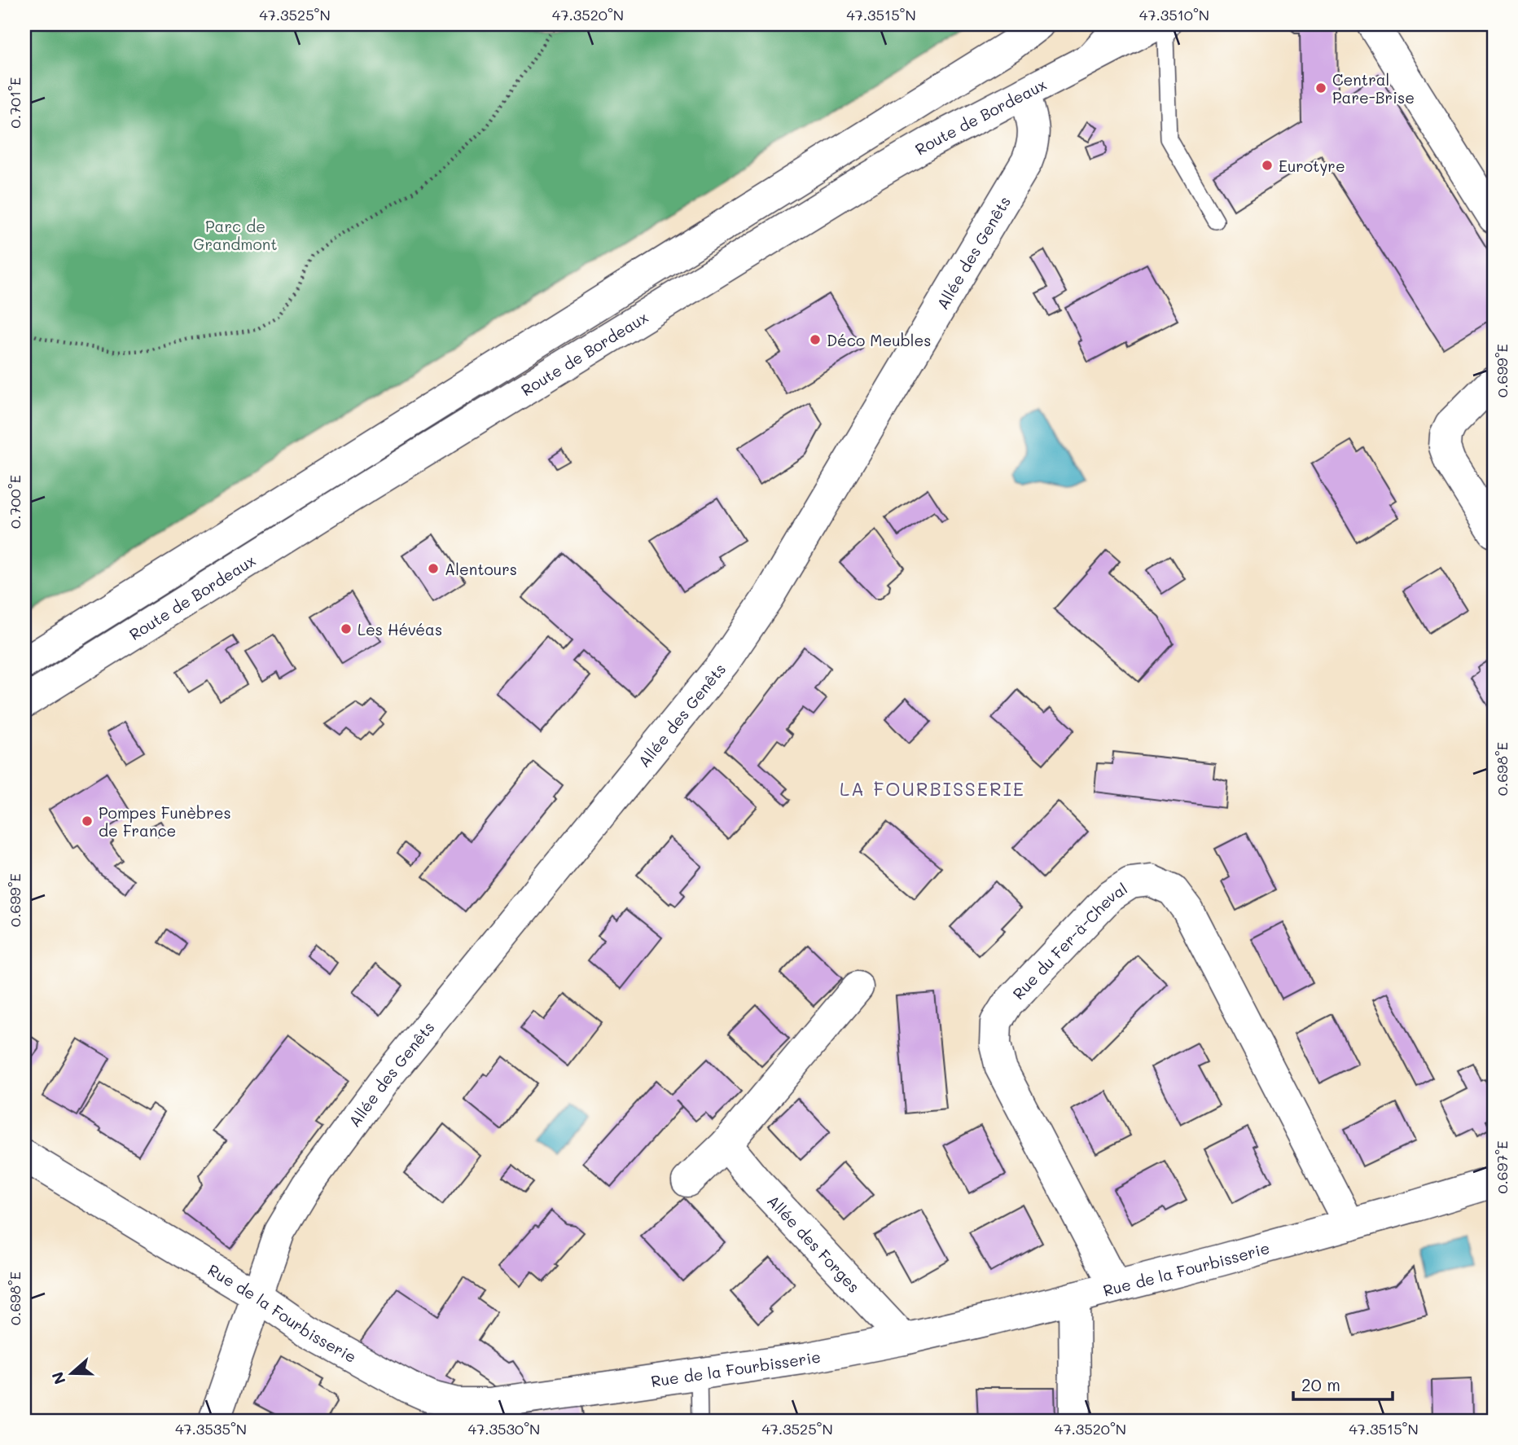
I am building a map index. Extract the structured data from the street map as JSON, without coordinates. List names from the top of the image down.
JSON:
{
  "streets": {
    "street": [
      "Route de Bordeaux",
      "Allée des Genêts",
      "Rue du Fer-à-Cheval",
      "Allée des Forges",
      "Rue de la Fourbisserie"
    ]
  },
  "crossings": [
    ["Route de Bordeaux", "Allée des Genêts"],
    ["Allée des Genêts", "Rue de la Fourbisserie"],
    ["Rue du Fer-à-Cheval", "Rue de la Fourbisserie"],
    ["Allée des Forges", "Rue de la Fourbisserie"]
  ],
  "districts": ["LA FOURBISSERIE"],
  "parks": ["Parc de Grandmont"],
  "places": [
    "Central Pare-Brise",
    "Eurotyre",
    "Déco Meubles",
    "Alentours",
    "Les Hévéas",
    "Pompes Funèbres de France"
  ],
  "scale_bar": "20 m",
  "north": "left",
  "coordinates": [
    "47.3525°N",
    "47.3520°N",
    "47.3515°N",
    "47.3510°N",
    "0.701°E",
    "0.699°E",
    "0.700°E",
    "0.698°E",
    "0.697°E",
    "47.3535°N",
    "47.3530°N"
  ]
}
